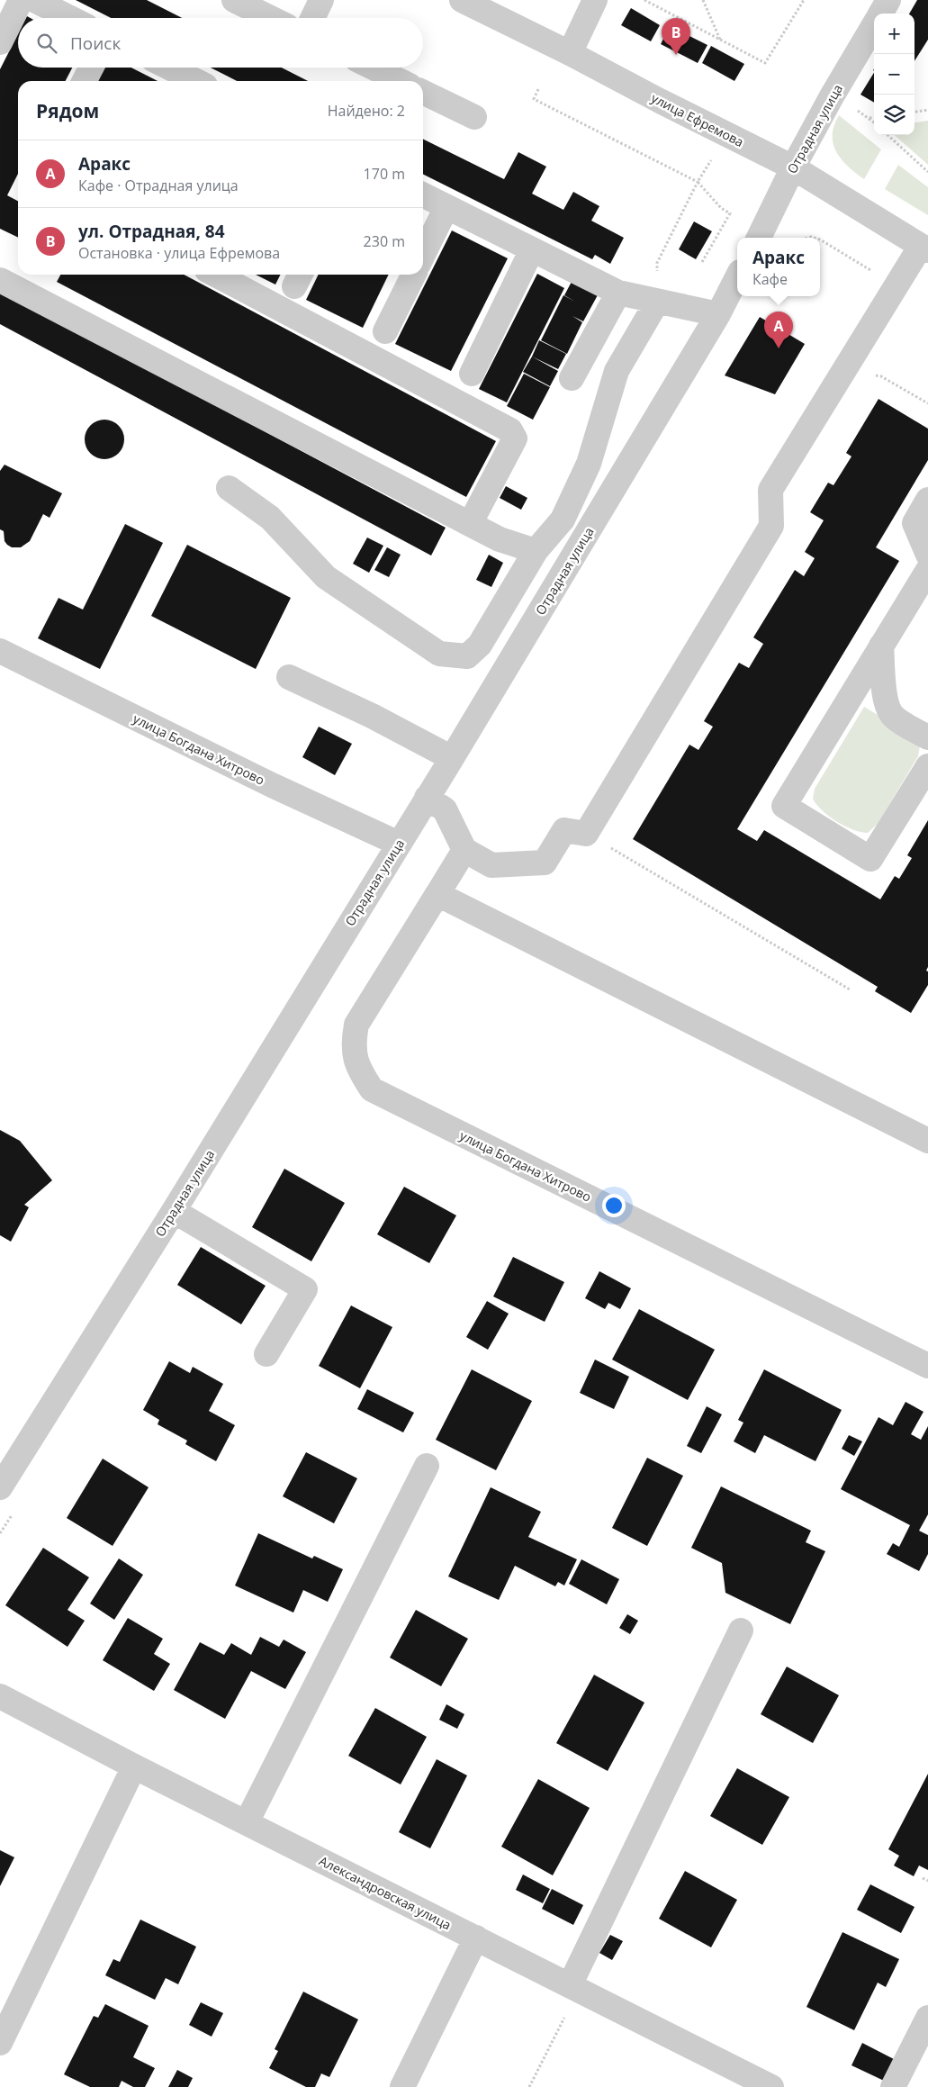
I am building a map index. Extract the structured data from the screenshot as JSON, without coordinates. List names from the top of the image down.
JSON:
{
  "streets": {
    "street": [
      "улица Ефремова",
      "Отрадная улица",
      "улица Богдана Хитрово",
      "Александровская улица"
    ]
  },
  "crossings": [
    ["улица Ефремова", "Отрадная улица"],
    ["Отрадная улица", "улица Богдана Хитрово"]
  ],
  "page": {
    "map_buttons": ["+", "−"],
    "pins": ["B", "A"],
    "search": "Поиск",
    "heading": ["Рядом", "Найдено: 2"],
    "list": [
      {
        "mark": "A",
        "name": "Аракc",
        "note": "Кафе · Отрадная улица",
        "value": "170 m"
      },
      {
        "mark": "B",
        "name": "ул. Отрадная, 84",
        "note": "Остановка · улица Ефремова",
        "value": "230 m"
      }
    ],
    "popup": ["Аракc", "Кафе"]
  }
}
